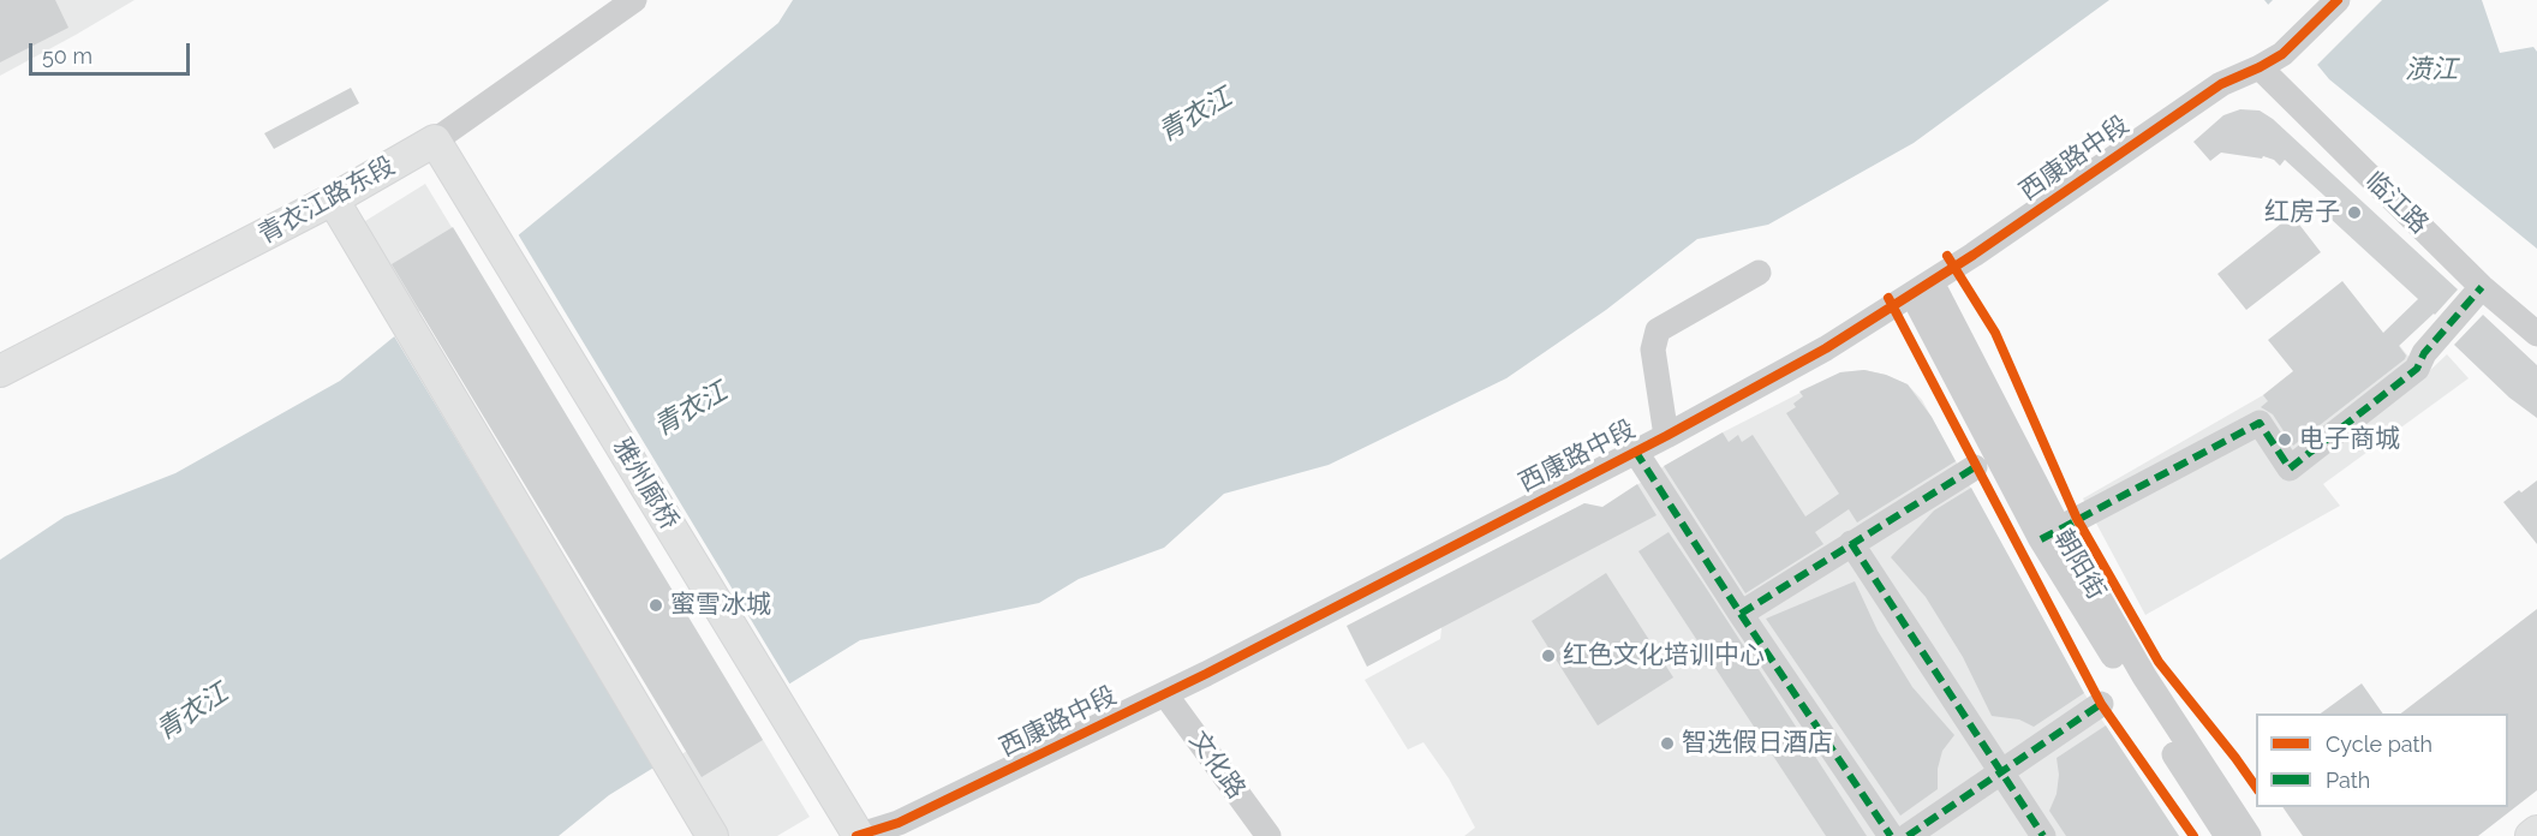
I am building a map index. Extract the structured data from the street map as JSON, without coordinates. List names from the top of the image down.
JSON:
{
  "streets": {
    "main road": ["青衣江路东段", "雅州廊桥"],
    "street": [
      "西康路中段",
      "临江路",
      "朝阳街",
      "文化路"
    ]
  },
  "crossings": [
    ["西康路中段", "临江路"],
    ["西康路中段", "雅州廊桥"],
    ["西康路中段", "朝阳街"],
    ["西康路中段", "文化路"],
    ["青衣江路东段", "雅州廊桥"]
  ],
  "water": ["𣸣江", "青衣江"],
  "places": [
    "红房子",
    "电子商城",
    "蜜雪冰城",
    "红色文化培训中心",
    "智选假日酒店"
  ],
  "legend": ["Cycle path", "Path"],
  "scale_bar": "50 m"
}
